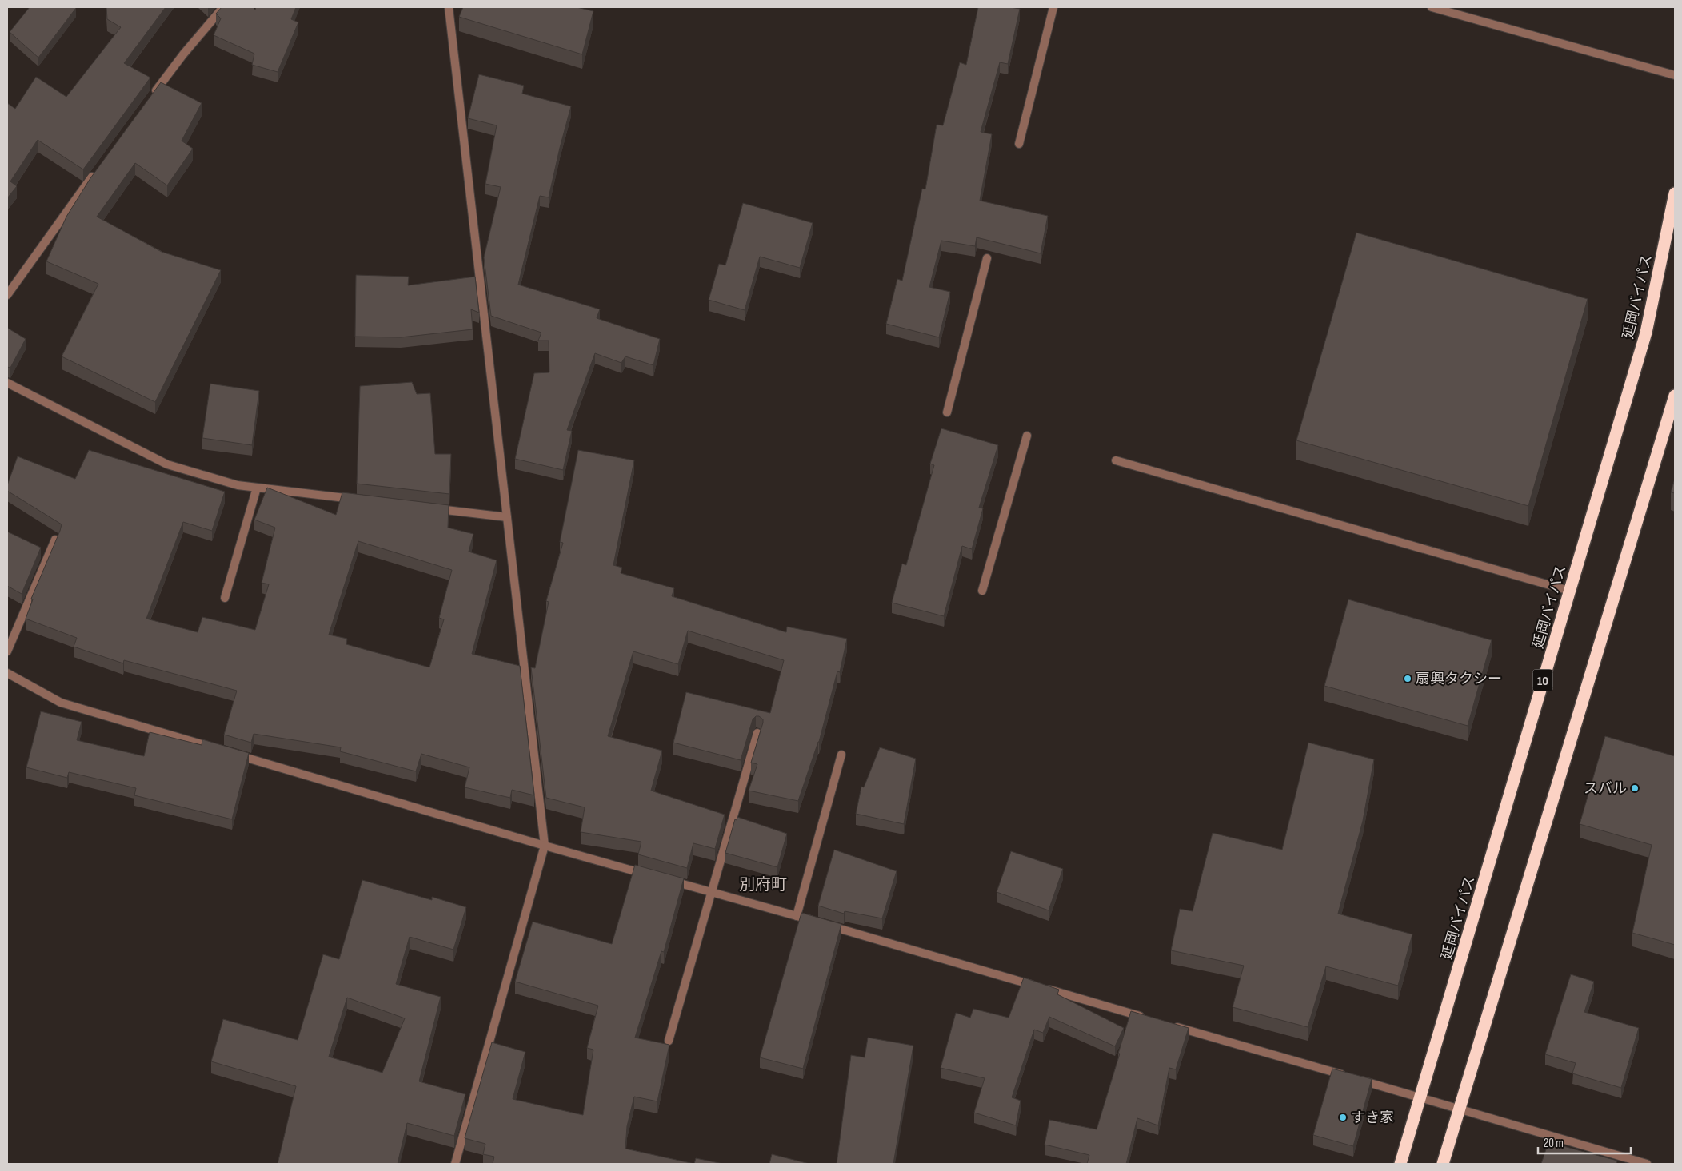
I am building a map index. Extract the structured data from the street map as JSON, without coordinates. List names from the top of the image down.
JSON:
{
  "streets": {
    "highway": ["延岡バイパス", "10"]
  },
  "districts": ["別府町"],
  "places": ["扇興タクシー", "スバル", "すき家"],
  "scale_bar": "20 m"
}
